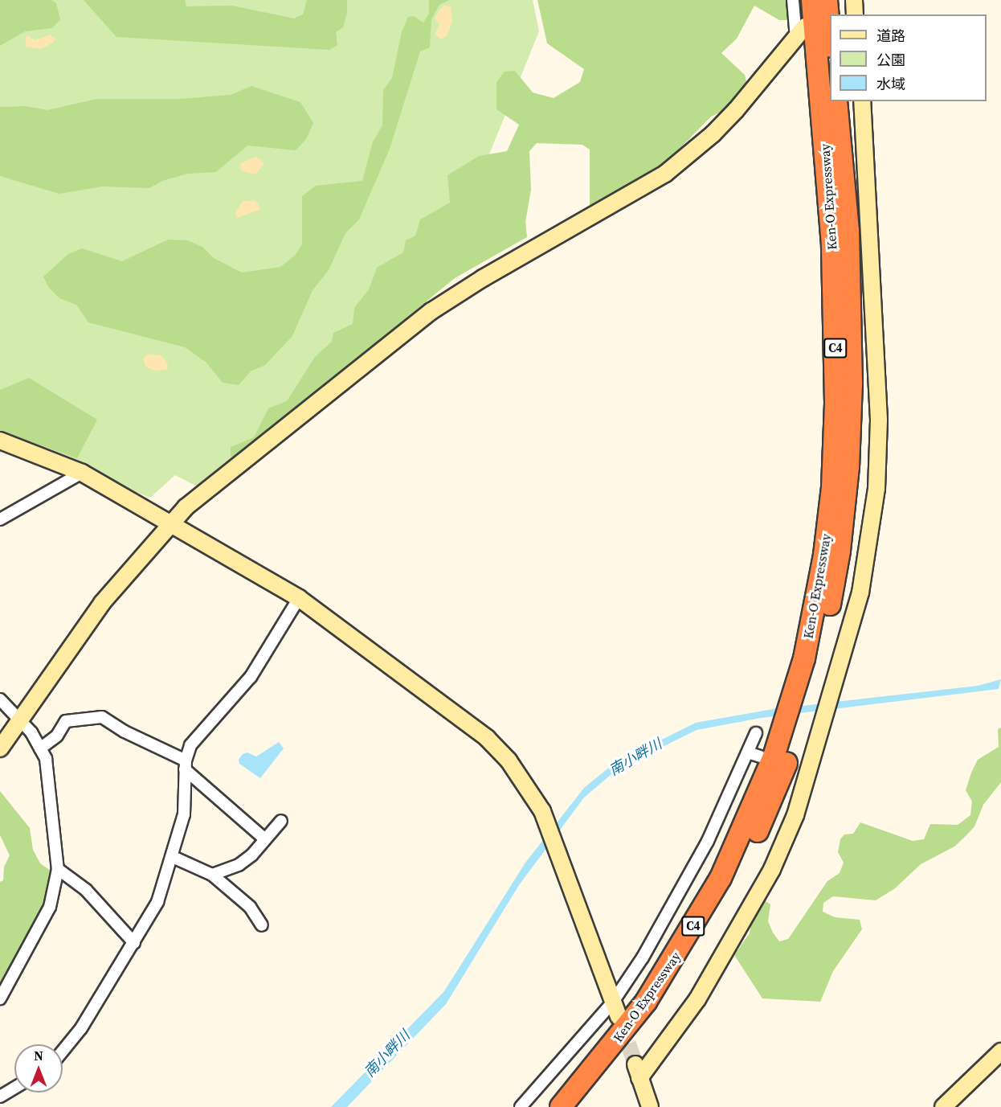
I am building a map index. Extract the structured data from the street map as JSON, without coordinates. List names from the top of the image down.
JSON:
{
  "streets": {
    "highway": ["Ken-O Expressway", "C4"]
  },
  "water": ["南小畔川"],
  "legend": ["道路", "公園", "水域"],
  "north": "top"
}
